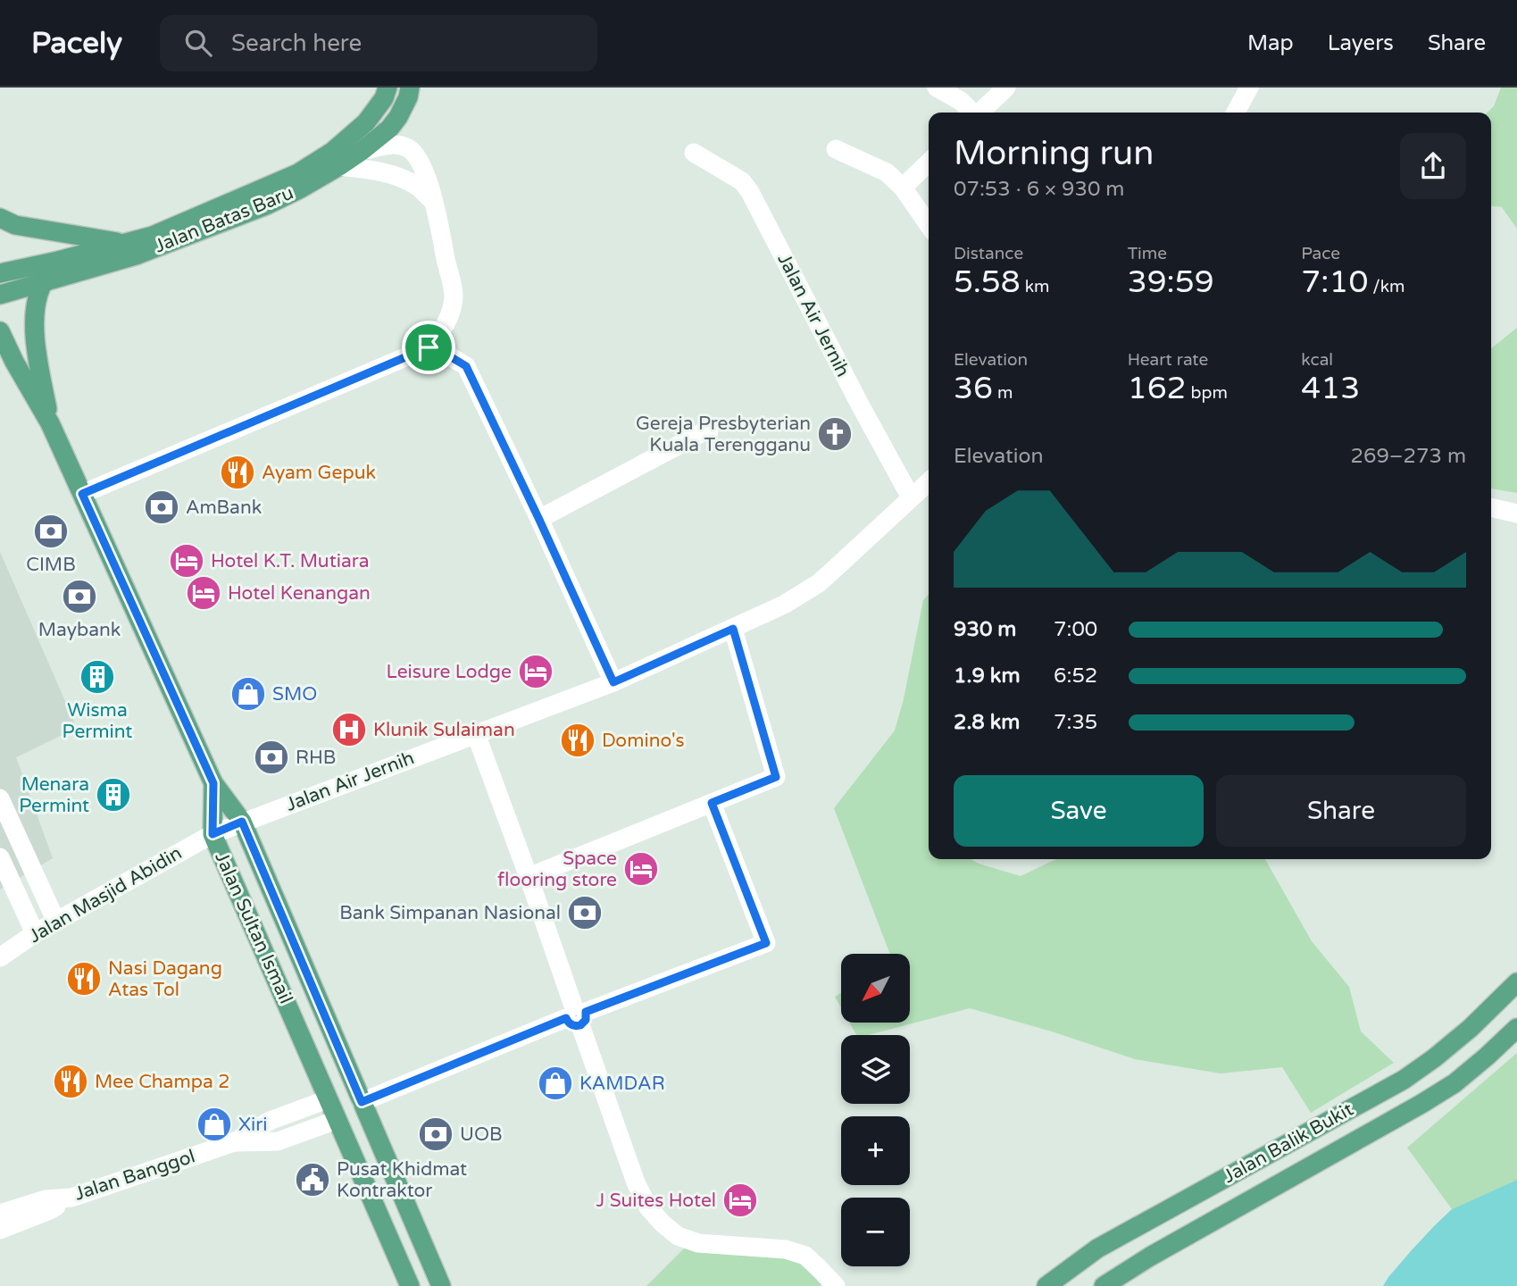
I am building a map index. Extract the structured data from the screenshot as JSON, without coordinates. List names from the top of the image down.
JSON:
{
  "streets": {
    "main road": ["Jalan Batas Baru", "Jalan Sultan Ismail", "Jalan Balik Bukit"],
    "street": ["Jalan Air Jernih", "Jalan Masjid Abidin", "Jalan Banggol"]
  },
  "crossings": [
    ["Jalan Air Jernih", "Jalan Masjid Abidin"],
    ["Jalan Air Jernih", "Jalan Sultan Ismail"],
    ["Jalan Masjid Abidin", "Jalan Sultan Ismail"],
    ["Jalan Sultan Ismail", "Jalan Banggol"]
  ],
  "places": {
    "church": ["Gereja Presbyterian Kuala Terengganu"],
    "restaurant": [
      "Ayam Gepuk",
      "Domino's",
      "Nasi Dagang Atas Tol",
      "Mee Champa 2"
    ],
    "bank": [
      "AmBank",
      "CIMB",
      "Maybank",
      "RHB",
      "Bank Simpanan Nasional",
      "UOB"
    ],
    "hotel": [
      "Hotel K.T. Mutiara",
      "Hotel Kenangan",
      "Leisure Lodge",
      "Space flooring store",
      "J Suites Hotel"
    ],
    "building": ["Wisma Permint", "Menara Permint"],
    "shop": ["SMO", "KAMDAR", "Xiri"],
    "hospital": ["Klunik Sulaiman"],
    "public building": ["Pusat Khidmat Kontraktor"]
  },
  "north": "bottom left",
  "page": {
    "header": "Pacely",
    "search": "Search here",
    "nav": ["Map", "Layers", "Share"],
    "heading": ["Morning run", "07:53 · 6 × 930 m"],
    "stats": [
      ["Distance", "5.58 km"],
      ["Time", "39:59"],
      ["Pace", "7:10 /km"],
      ["Elevation", "36 m"],
      ["Heart rate", "162 bpm"],
      ["kcal", "413"]
    ],
    "chart": ["Elevation", "269–273 m"],
    "list": [
      {
        "name": "930 m",
        "note": "7:00"
      },
      {
        "name": "1.9 km",
        "note": "6:52"
      },
      {
        "name": "2.8 km",
        "note": "7:35"
      }
    ],
    "buttons": ["Save", "Share"],
    "map_buttons": ["+", "−"]
  }
}
